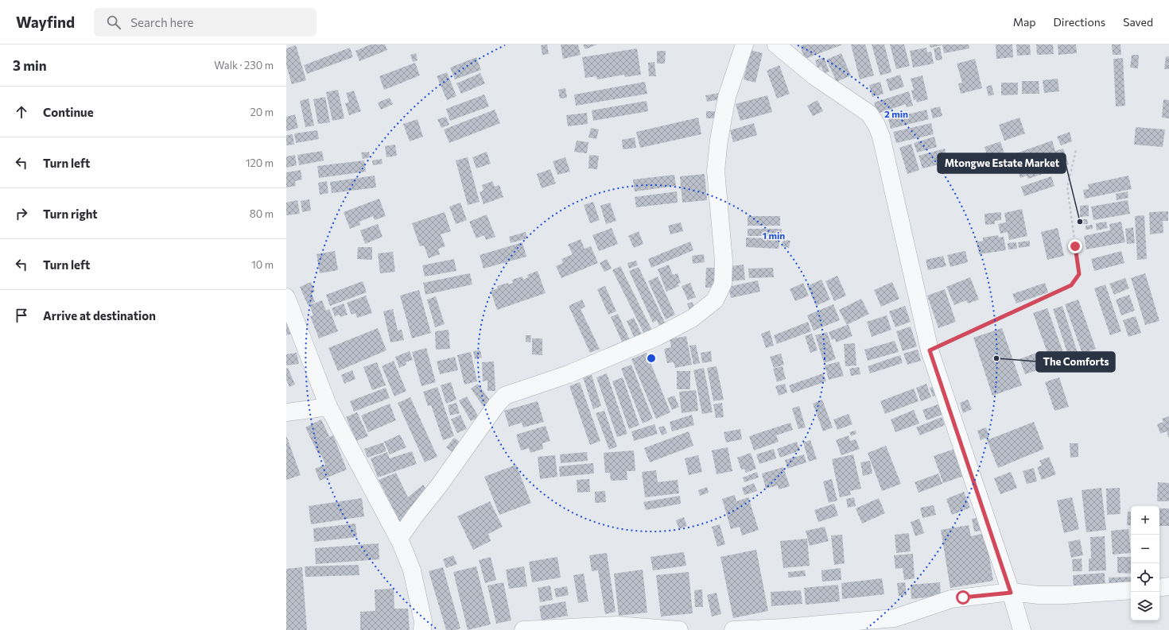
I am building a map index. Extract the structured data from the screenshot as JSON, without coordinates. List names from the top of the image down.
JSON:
{
  "places": ["Mtongwe Estate Market", "The Comforts"],
  "page": {
    "header": "Wayfind",
    "search": "Search here",
    "nav": ["Map", "Directions", "Saved"],
    "heading": ["3 min", "Walk · 230 m"],
    "list": [
      ["Continue", "20 m"],
      ["Turn left", "120 m"],
      ["Turn right", "80 m"],
      ["Turn left", "10 m"],
      "Arrive at destination"
    ],
    "map_buttons": ["+", "−"]
  },
  "rings": ["2 min", "1 min"]
}
